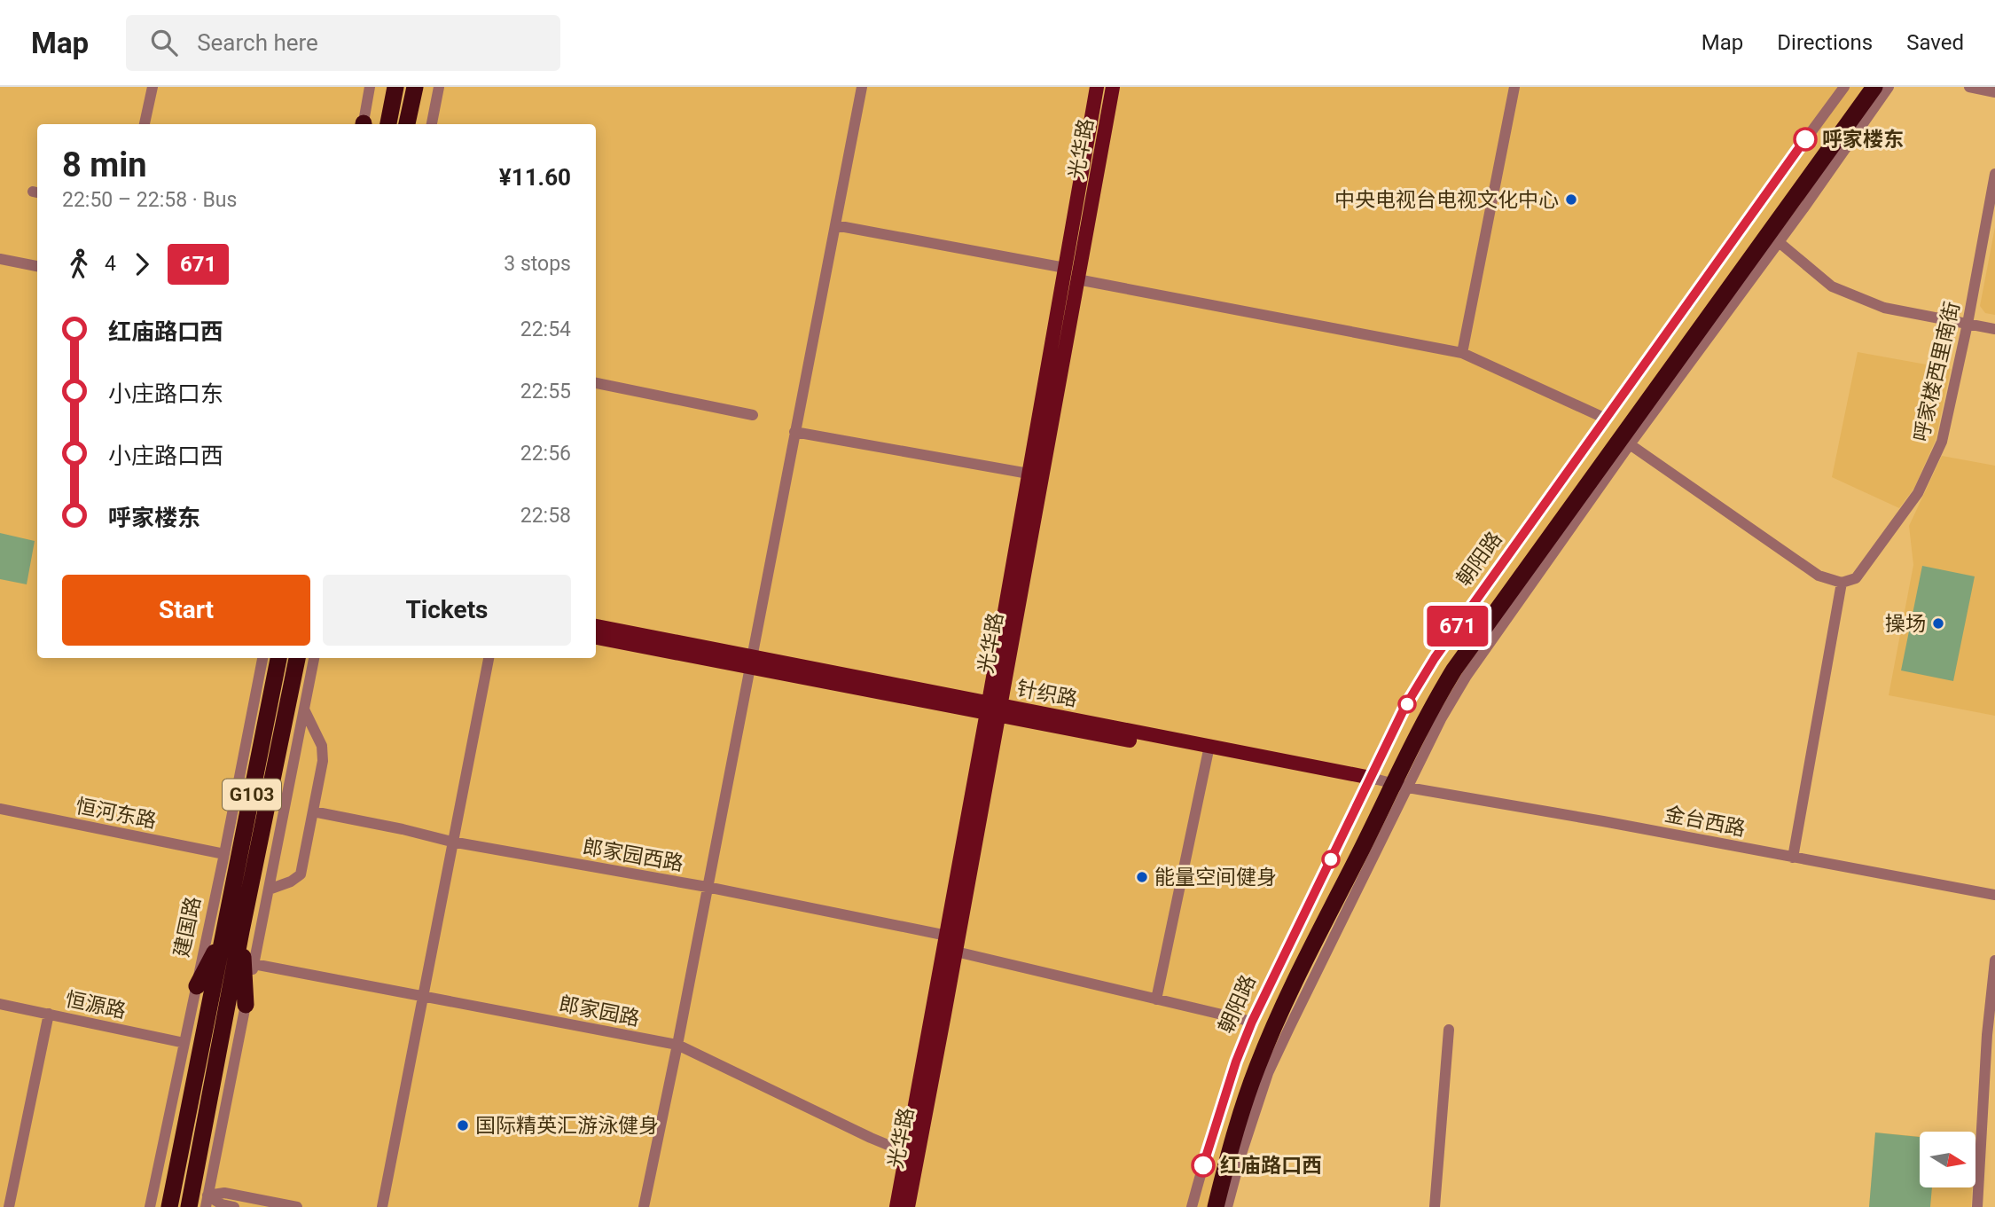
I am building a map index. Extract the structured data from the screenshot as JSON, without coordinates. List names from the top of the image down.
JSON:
{
  "streets": {
    "highway": ["朝阳路", "G103", "建国路"],
    "main road": ["光华路", "针织路"],
    "street": [
      "呼家楼西里南街",
      "恒河东路",
      "金台西路",
      "郎家园西路",
      "恒源路",
      "郎家园路"
    ]
  },
  "crossings": [
    ["光华路", "针织路"],
    ["光华路", "郎家园西路"],
    ["光华路", "郎家园路"],
    ["朝阳路", "针织路"],
    ["朝阳路", "金台西路"],
    ["针织路", "金台西路"],
    ["恒河东路", "建国路"],
    ["建国路", "恒源路"]
  ],
  "places": [
    "呼家楼东",
    "中央电视台电视文化中心",
    "操场",
    "能量空间健身",
    "国际精英汇游泳健身",
    "红庙路口西"
  ],
  "lines": ["bus line 671"],
  "north": "right",
  "page": {
    "header": "Map",
    "search": "Search here",
    "nav": ["Map", "Directions", "Saved"],
    "on_map": "671",
    "heading": ["8 min", "22:50 – 22:58 · Bus", "¥11.60"],
    "legs": ["4", "671", "3 stops"],
    "list": [
      {
        "name": "红庙路口西",
        "value": "22:54"
      },
      {
        "name": "小庄路口东",
        "value": "22:55"
      },
      {
        "name": "小庄路口西",
        "value": "22:56"
      },
      {
        "name": "呼家楼东",
        "value": "22:58"
      }
    ],
    "buttons": ["Start", "Tickets"]
  }
}
